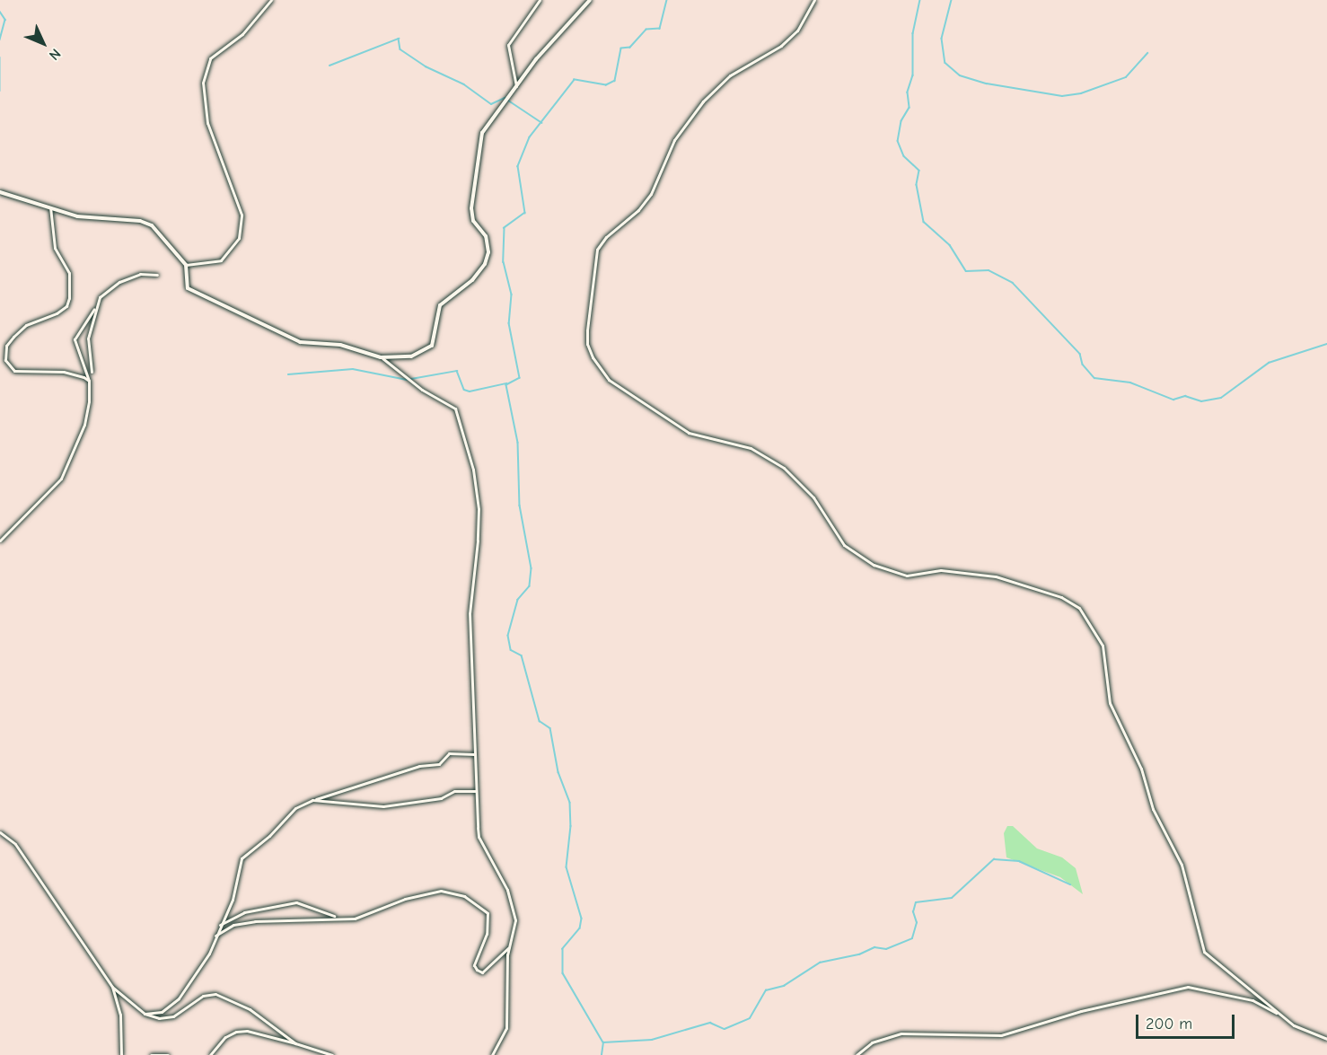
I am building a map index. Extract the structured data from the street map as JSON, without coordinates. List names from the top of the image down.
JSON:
{
  "scale_bar": "200 m",
  "north": "bottom right"
}
